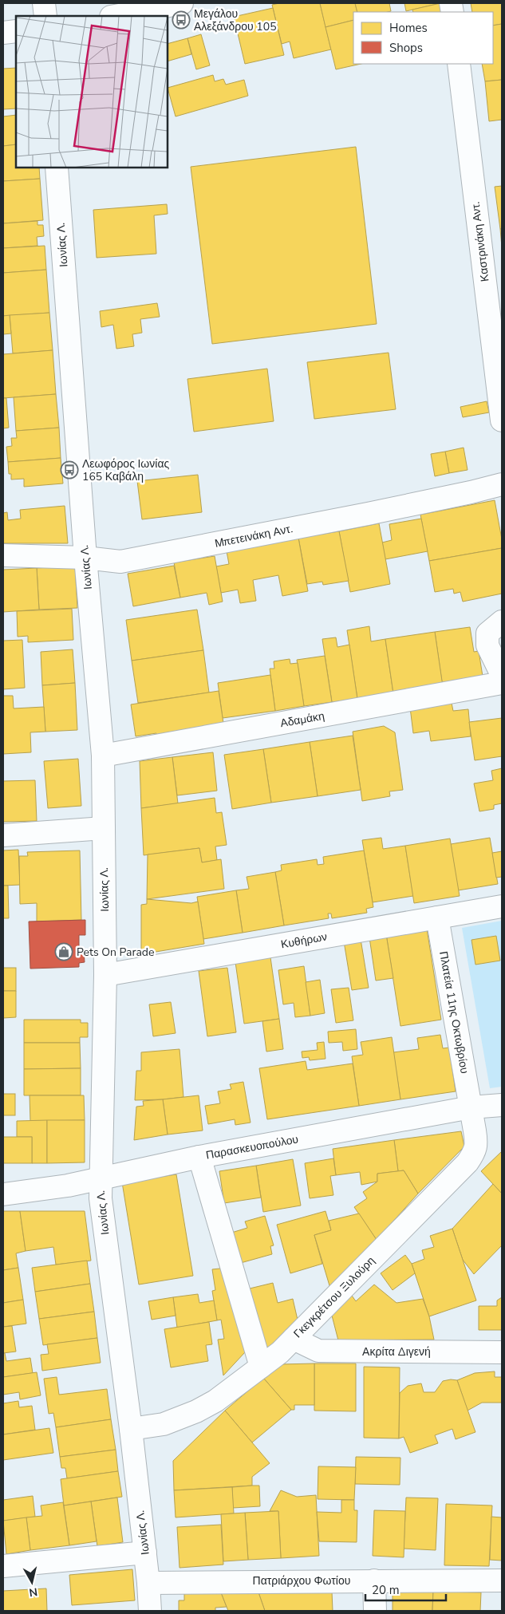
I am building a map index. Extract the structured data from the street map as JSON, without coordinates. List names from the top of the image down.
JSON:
{
  "streets": {
    "street": [
      "Καστρινάκη Αντ.",
      "Ιωνίας Λ.",
      "Μπετεινάκη Αντ.",
      "Αδαμάκη",
      "Κυθήρων",
      "Πλατεία 11ης Οκτωβρίου",
      "Παρασκευοπούλου",
      "Γκεγκρέτσου Ξυλούρη",
      "Ακρίτα Διγενή",
      "Πατριάρχου Φωτίου"
    ]
  },
  "crossings": [
    ["Ιωνίας Λ.", "Μπετεινάκη Αντ."],
    ["Ιωνίας Λ.", "Αδαμάκη"],
    ["Ιωνίας Λ.", "Κυθήρων"],
    ["Ιωνίας Λ.", "Παρασκευοπούλου"],
    ["Ιωνίας Λ.", "Γκεγκρέτσου Ξυλούρη"],
    ["Ιωνίας Λ.", "Πατριάρχου Φωτίου"],
    ["Κυθήρων", "Πλατεία 11ης Οκτωβρίου"],
    ["Πλατεία 11ης Οκτωβρίου", "Παρασκευοπούλου"],
    ["Πλατεία 11ης Οκτωβρίου", "Γκεγκρέτσου Ξυλούρη"],
    ["Παρασκευοπούλου", "Γκεγκρέτσου Ξυλούρη"],
    ["Γκεγκρέτσου Ξυλούρη", "Ακρίτα Διγενή"]
  ],
  "places": {
    "bus stop": ["Μεγάλου Αλεξάνδρου 105", "Λεωφόρος Ιωνίας 165 Καβάλη"],
    "shop": ["Pets On Parade"]
  },
  "legend": ["Homes", "Shops"],
  "scale_bar": "20 m",
  "north": "bottom"
}
